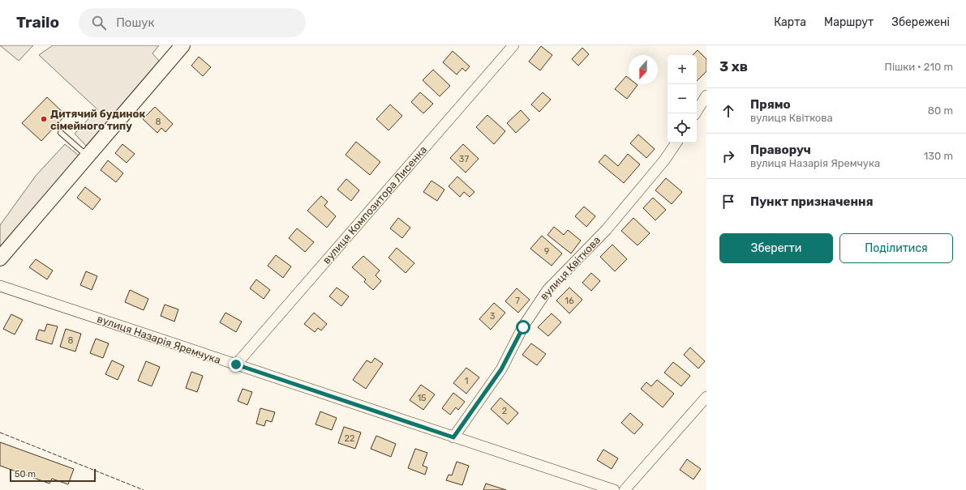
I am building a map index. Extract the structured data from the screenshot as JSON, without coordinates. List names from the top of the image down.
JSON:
{
  "streets": {
    "street": ["вулиця Композитора Лисенка", "вулиця Квіткова", "вулиця Назарія Яремчука"]
  },
  "crossings": [
    ["вулиця Композитора Лисенка", "вулиця Назарія Яремчука"],
    ["вулиця Квіткова", "вулиця Назарія Яремчука"]
  ],
  "places": ["Дитячий будинок сімейного типу"],
  "house_numbers": [
    "8",
    "37",
    "9",
    "7",
    "16",
    "3",
    "8",
    "1",
    "15",
    "2",
    "22"
  ],
  "scale_bar": "50 m",
  "north": "bottom",
  "page": {
    "header": "Trailo",
    "search": "Пошук",
    "nav": ["Карта", "Маршрут", "Збережені"],
    "heading": ["3 хв", "Пішки · 210 m"],
    "map_buttons": ["+", "−"],
    "list": [
      ["Прямо", "вулиця Квіткова", "80 m"],
      ["Праворуч", "вулиця Назарія Яремчука", "130 m"],
      "Пункт призначення"
    ],
    "buttons": ["Зберегти", "Поділитися"],
    "scale": "50 m"
  }
}
